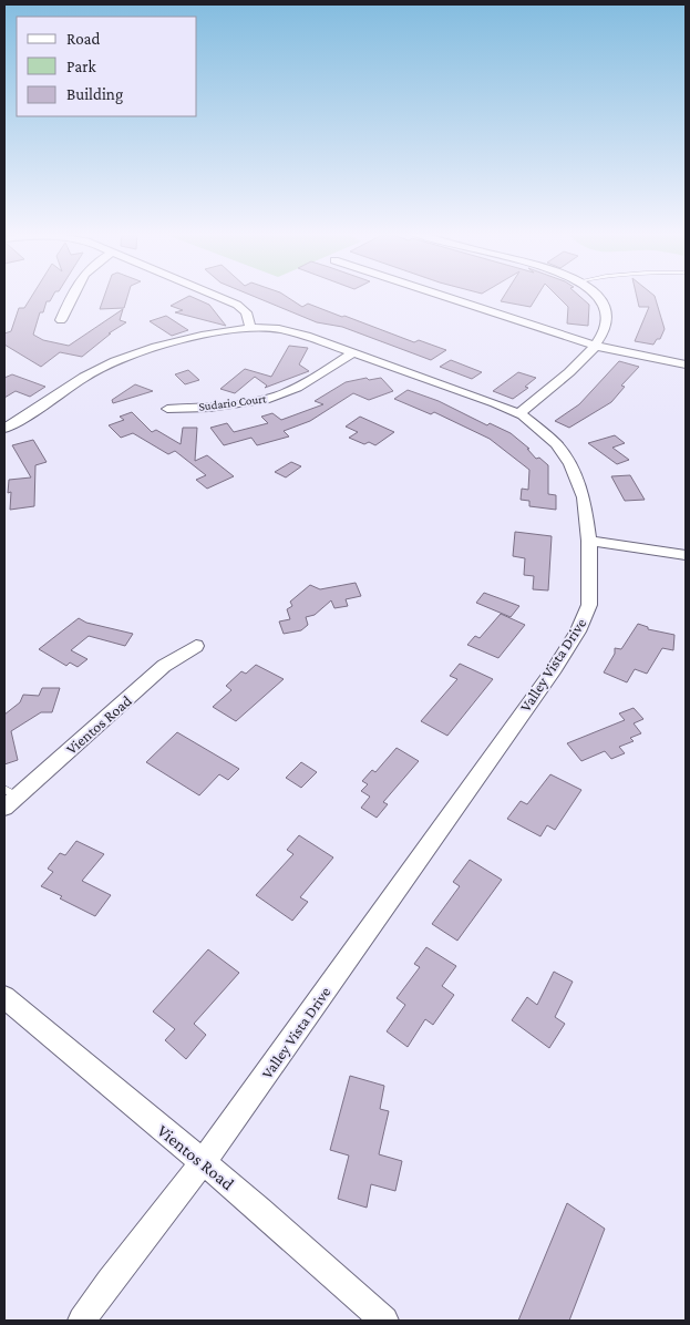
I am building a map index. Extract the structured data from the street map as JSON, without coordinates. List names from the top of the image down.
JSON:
{
  "streets": {
    "street": ["Sudario Court", "Valley Vista Drive", "Vientos Road"]
  },
  "crossings": [
    ["Sudario Court", "Valley Vista Drive"],
    ["Valley Vista Drive", "Vientos Road"]
  ],
  "legend": ["Road", "Park", "Building"]
}
